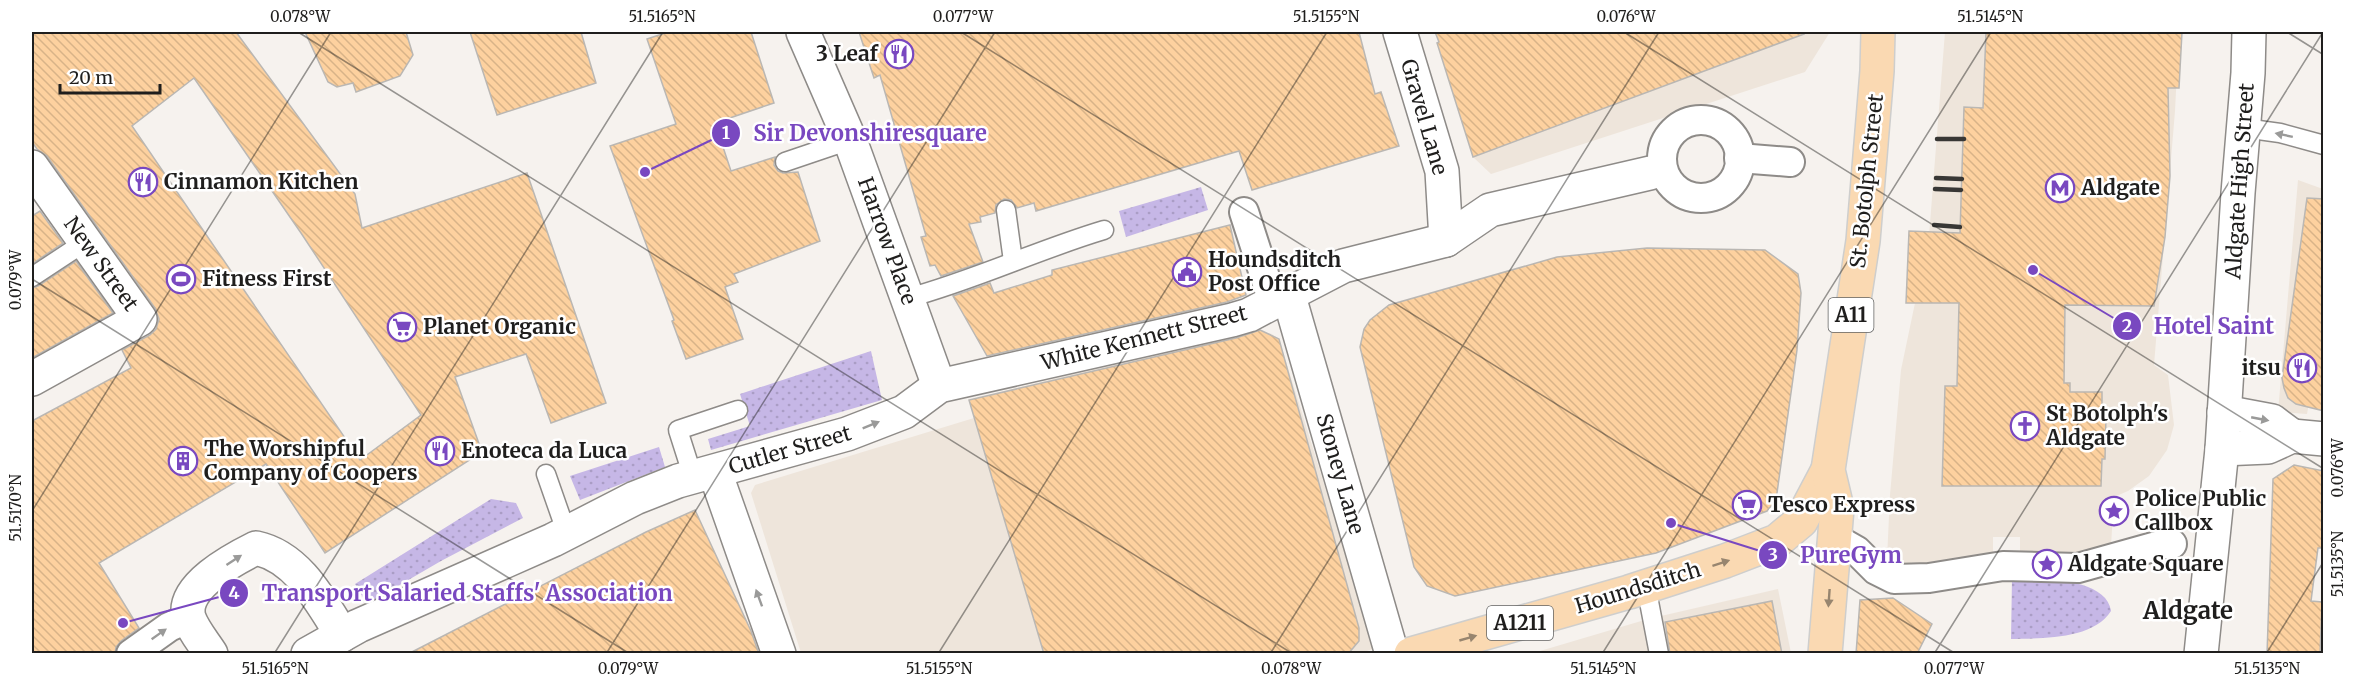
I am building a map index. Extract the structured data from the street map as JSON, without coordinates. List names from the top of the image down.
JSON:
{
  "streets": {
    "main road": [
      "St. Botolph Street",
      "A11",
      "Houndsditch",
      "A1211"
    ],
    "street": [
      "Gravel Lane",
      "Aldgate High Street",
      "Harrow Place",
      "New Street",
      "White Kennett Street",
      "Cutler Street",
      "Stoney Lane"
    ]
  },
  "crossings": [
    ["Gravel Lane", "White Kennett Street"],
    ["St. Botolph Street", "Houndsditch"],
    ["Harrow Place", "White Kennett Street"],
    ["Harrow Place", "Cutler Street"],
    ["White Kennett Street", "Cutler Street"],
    ["White Kennett Street", "Stoney Lane"]
  ],
  "one_way": ["Houndsditch"],
  "districts": ["Aldgate"],
  "places": {
    "restaurant": [
      "3 Leaf",
      "Cinnamon Kitchen",
      "itsu",
      "Enoteca da Luca"
    ],
    "other": [
      "Sir Devonshiresquare",
      "Hotel Saint",
      "PureGym",
      "Transport Salaried Staffs' Association"
    ],
    "metro station": ["Aldgate"],
    "public building": ["Houndsditch Post Office"],
    "sports": ["Fitness First"],
    "supermarket": ["Planet Organic", "Tesco Express"],
    "church": ["St Botolph's Aldgate"],
    "building": ["The Worshipful Company of Coopers"],
    "place": ["Police Public Callbox", "Aldgate Square"]
  },
  "scale_bar": "20 m",
  "coordinates": [
    "0.078°W",
    "51.5165°N",
    "0.077°W",
    "51.5155°N",
    "0.076°W",
    "51.5145°N",
    "0.079°W",
    "51.5170°N",
    "51.5135°N"
  ]
}
